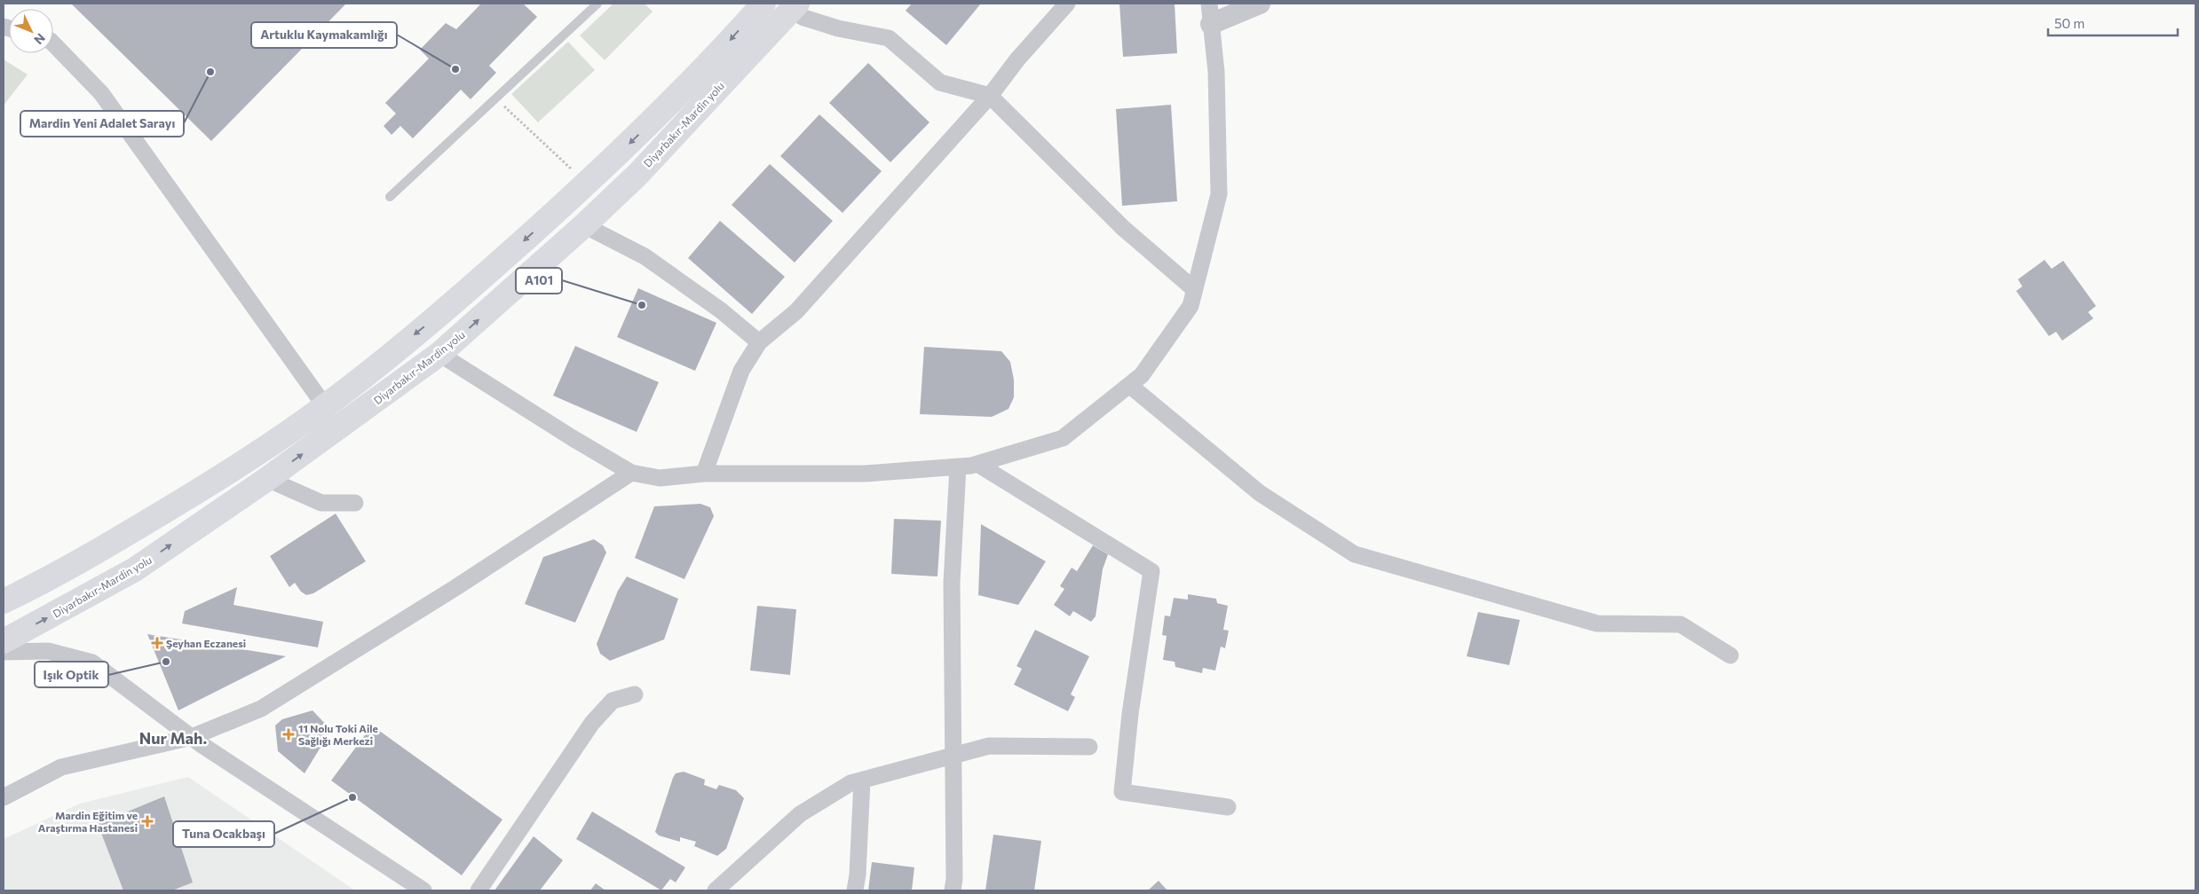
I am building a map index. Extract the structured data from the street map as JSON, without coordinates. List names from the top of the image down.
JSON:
{
  "streets": {
    "highway": ["Diyarbakır-Mardin yolu"]
  },
  "districts": ["Nur Mah."],
  "places": {
    "other": [
      "Artuklu Kaymakamlığı",
      "Mardin Yeni Adalet Sarayı",
      "A101",
      "Işık Optik",
      "Tuna Ocakbaşı"
    ],
    "health": ["Şeyhan Eczanesi", "11 Nolu Toki Aile Sağlığı Merkezi", "Mardin Eğitim ve Araştırma Hastanesi"]
  },
  "scale_bar": "50 m",
  "north": "bottom right"
}
